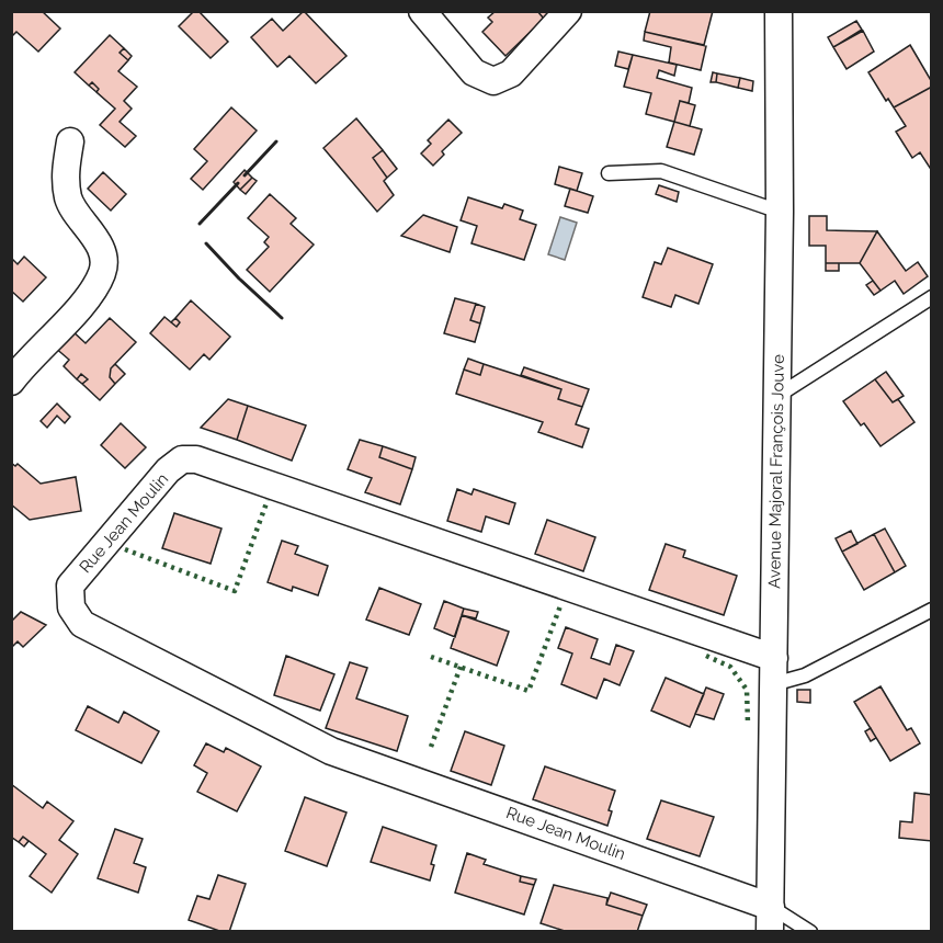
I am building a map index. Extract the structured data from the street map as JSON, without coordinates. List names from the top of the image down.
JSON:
{
  "streets": {
    "street": ["Avenue Majoral François Jouve", "Rue Jean Moulin"]
  },
  "crossings": [
    ["Avenue Majoral François Jouve", "Rue Jean Moulin"]
  ]
}
